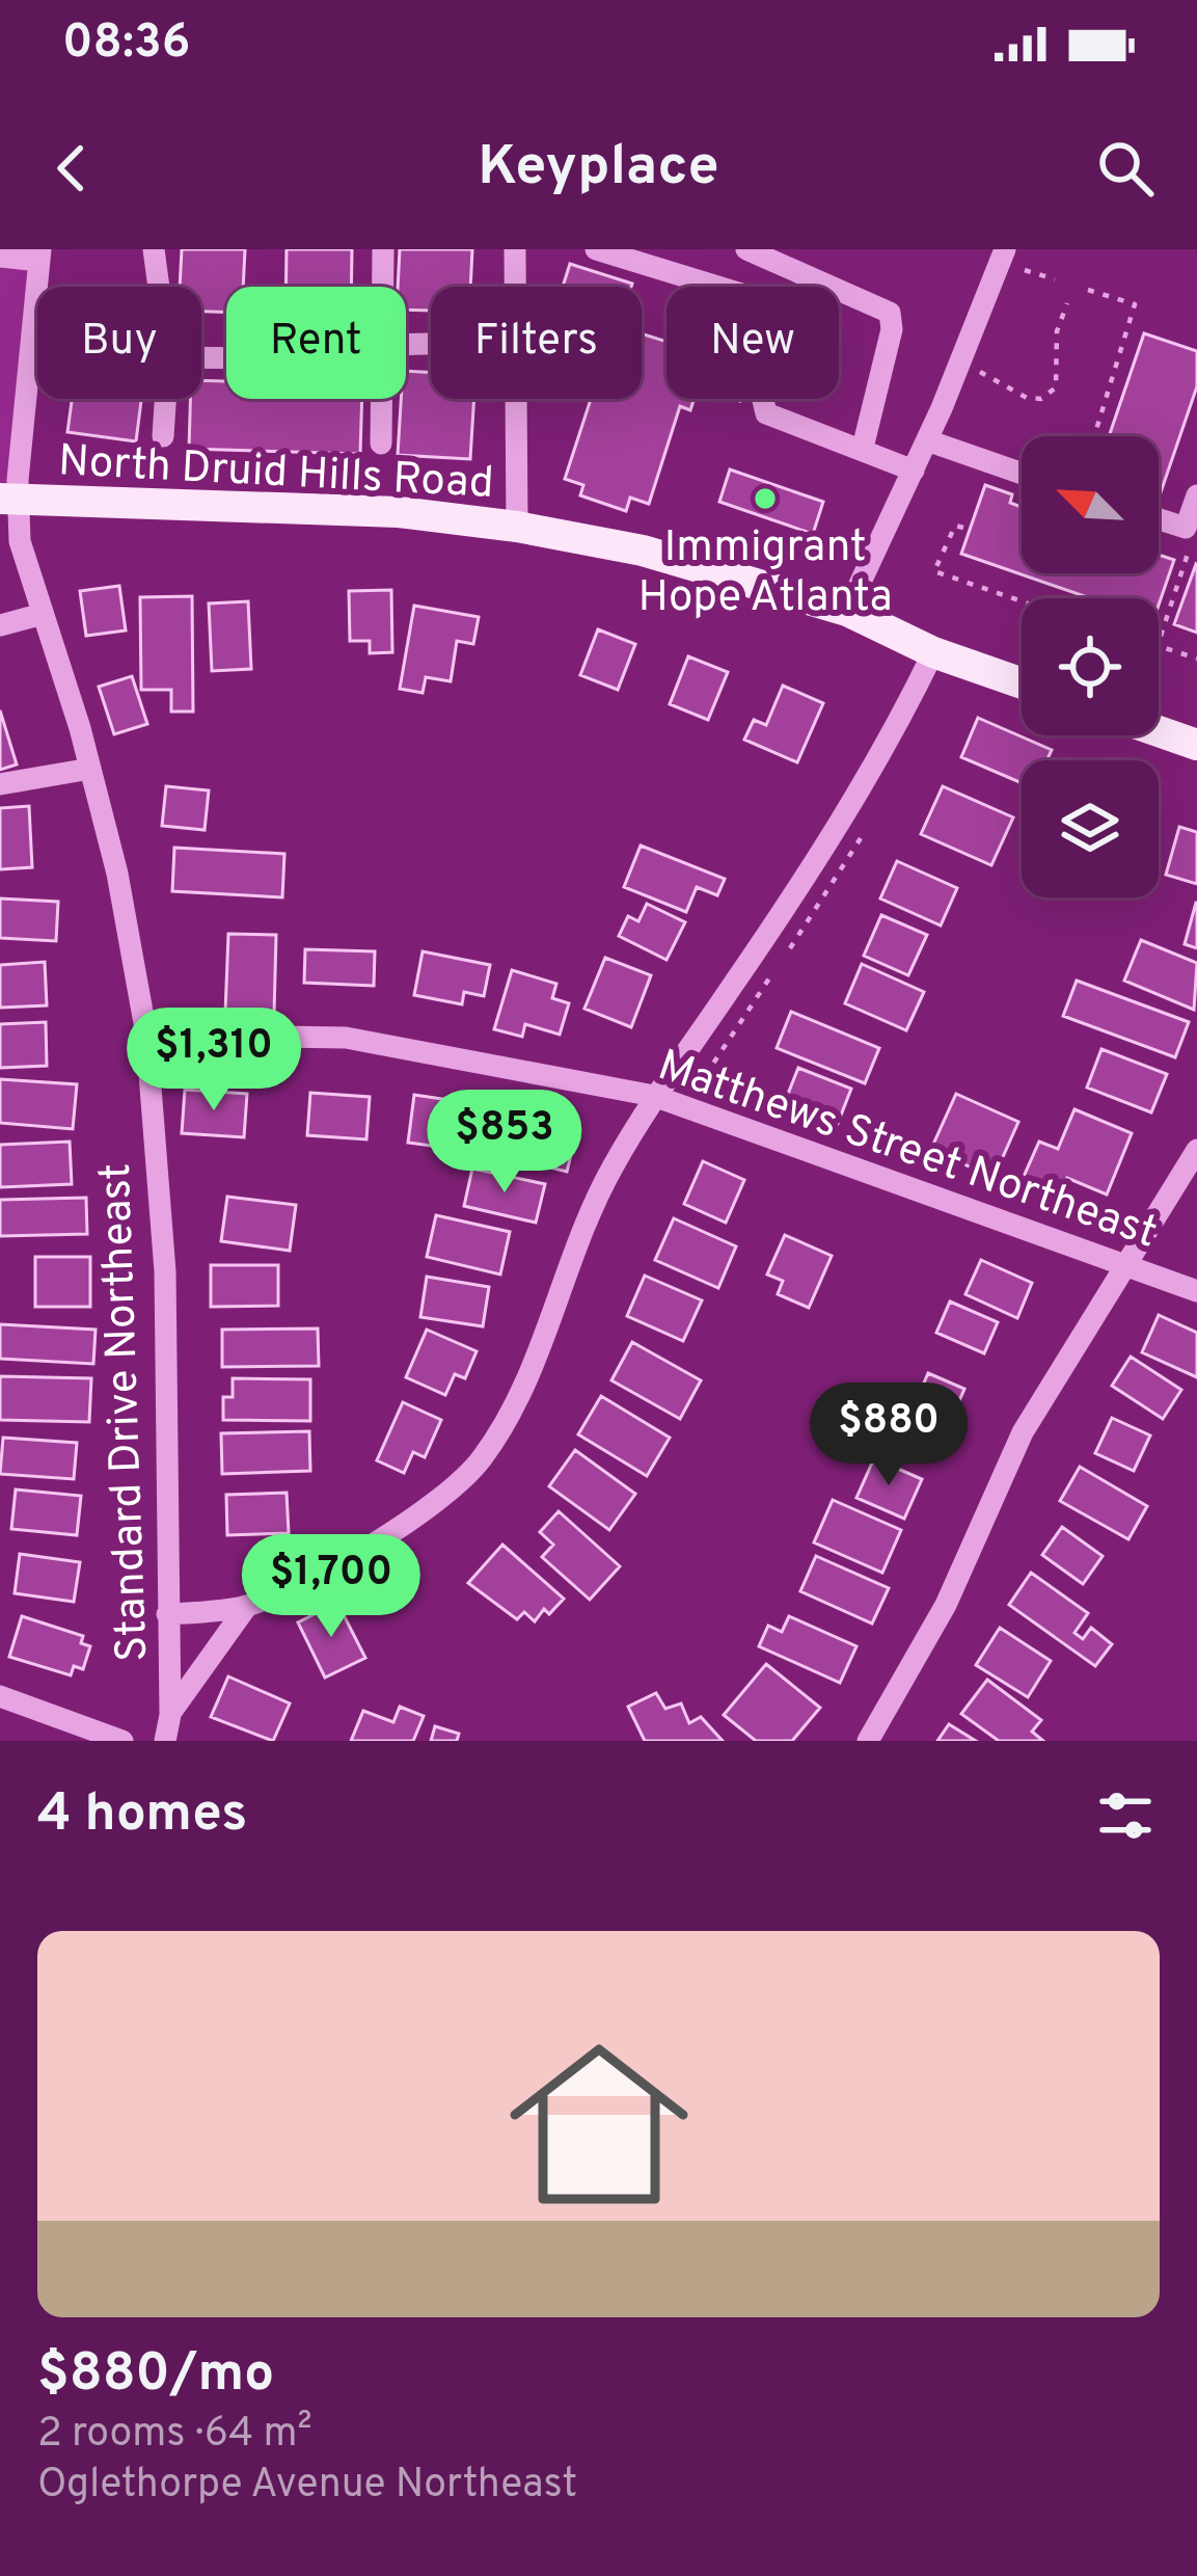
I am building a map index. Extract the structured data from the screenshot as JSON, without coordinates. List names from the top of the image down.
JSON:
{
  "streets": {
    "main road": ["North Druid Hills Road"],
    "street": ["Matthews Street Northeast", "Standard Drive Northeast"]
  },
  "crossings": [
    ["North Druid Hills Road", "Standard Drive Northeast"],
    ["Matthews Street Northeast", "Standard Drive Northeast"]
  ],
  "places": ["Immigrant Hope Atlanta"],
  "north": "top left",
  "page": {
    "status": "08:36",
    "header": "Keyplace",
    "chip": [
      "Buy",
      "Rent",
      "Filters",
      "New"
    ],
    "price": [
      "$1,310",
      "$853",
      "$880",
      "$1,700"
    ],
    "heading": "4 homes",
    "list": [
      {
        "name": "$880/mo",
        "note": "2 rooms · 64 m² · Oglethorpe Avenue Northeast"
      }
    ]
  }
}
